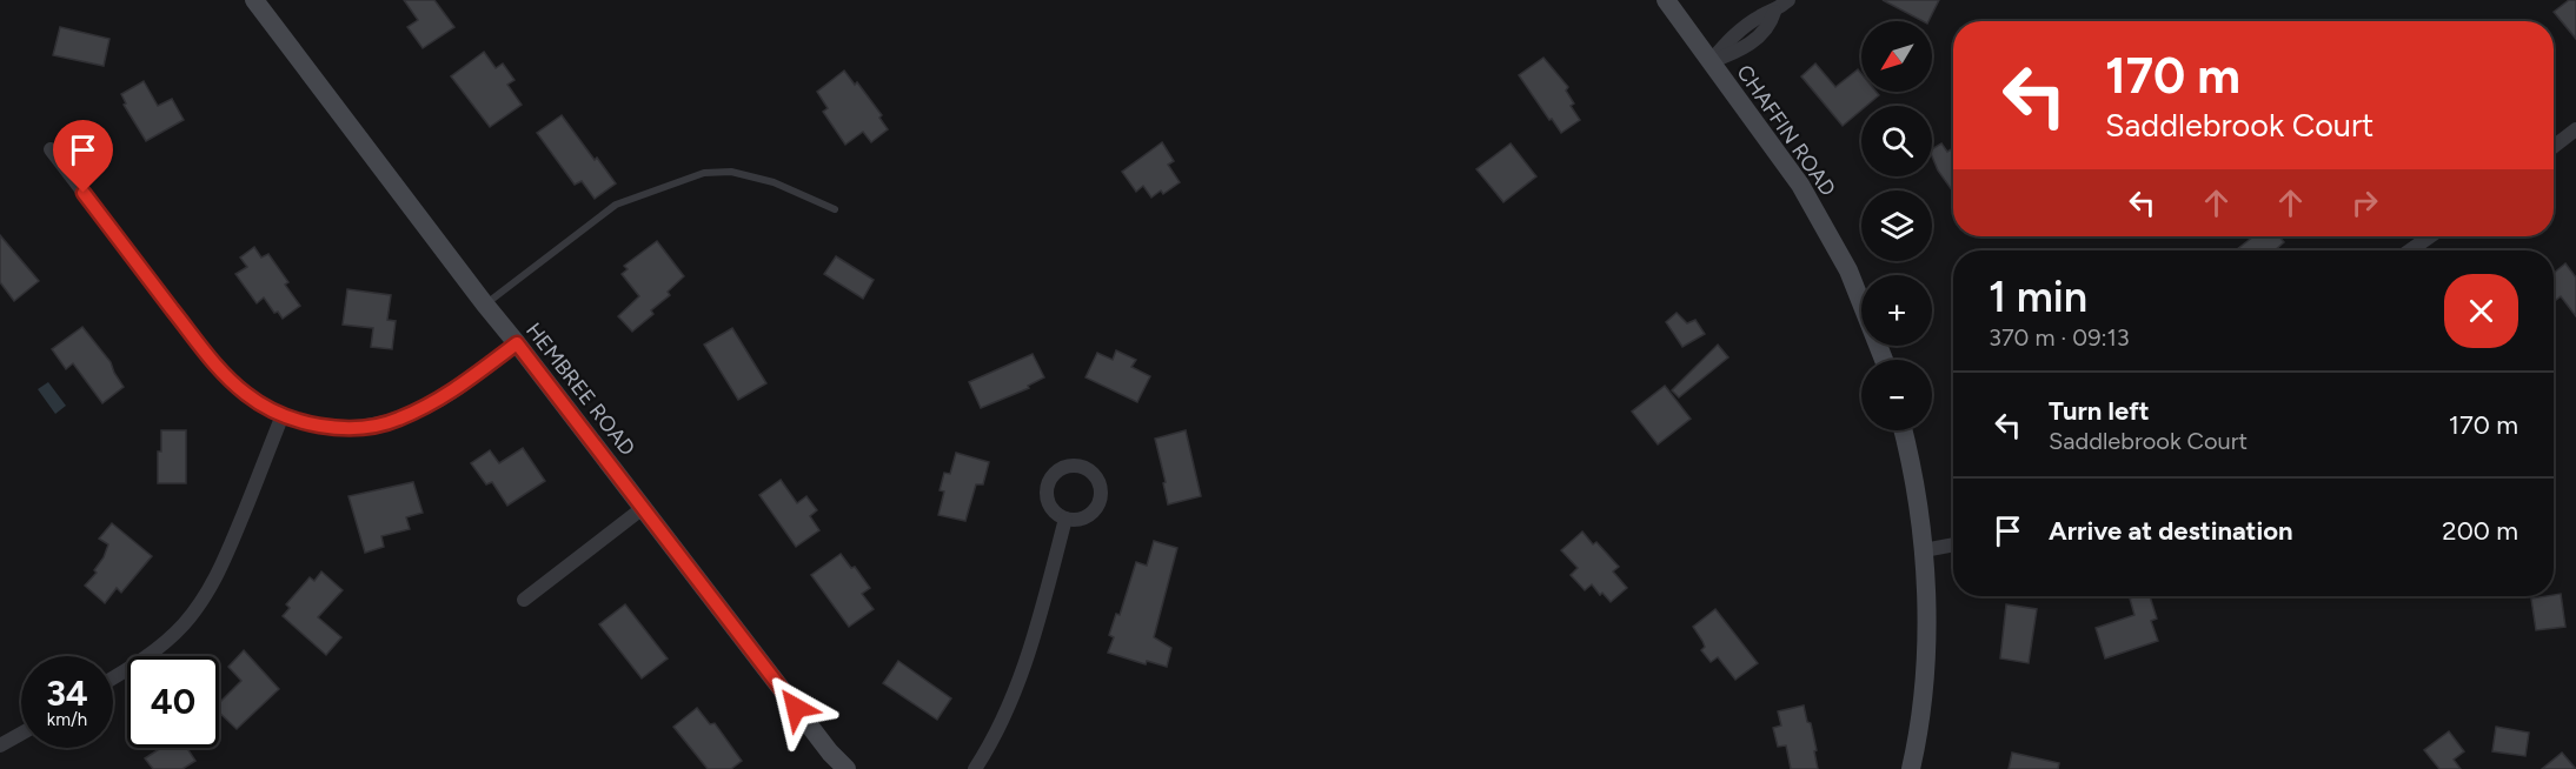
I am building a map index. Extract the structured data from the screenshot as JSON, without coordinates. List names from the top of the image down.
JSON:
{
  "streets": {
    "street": ["CHAFFIN ROAD", "HEMBREE ROAD"]
  },
  "north": "bottom left",
  "page": {
    "map_buttons": ["+", "−"],
    "turn": ["170 m", "Saddlebrook Court"],
    "heading": ["1 min", "370 m · 09:13"],
    "list": [
      {
        "name": "Turn left",
        "note": "Saddlebrook Court",
        "value": "170 m"
      },
      {
        "name": "Arrive at destination",
        "value": "200 m"
      }
    ],
    "speed": "34 km/h",
    "limit": "40"
  }
}
